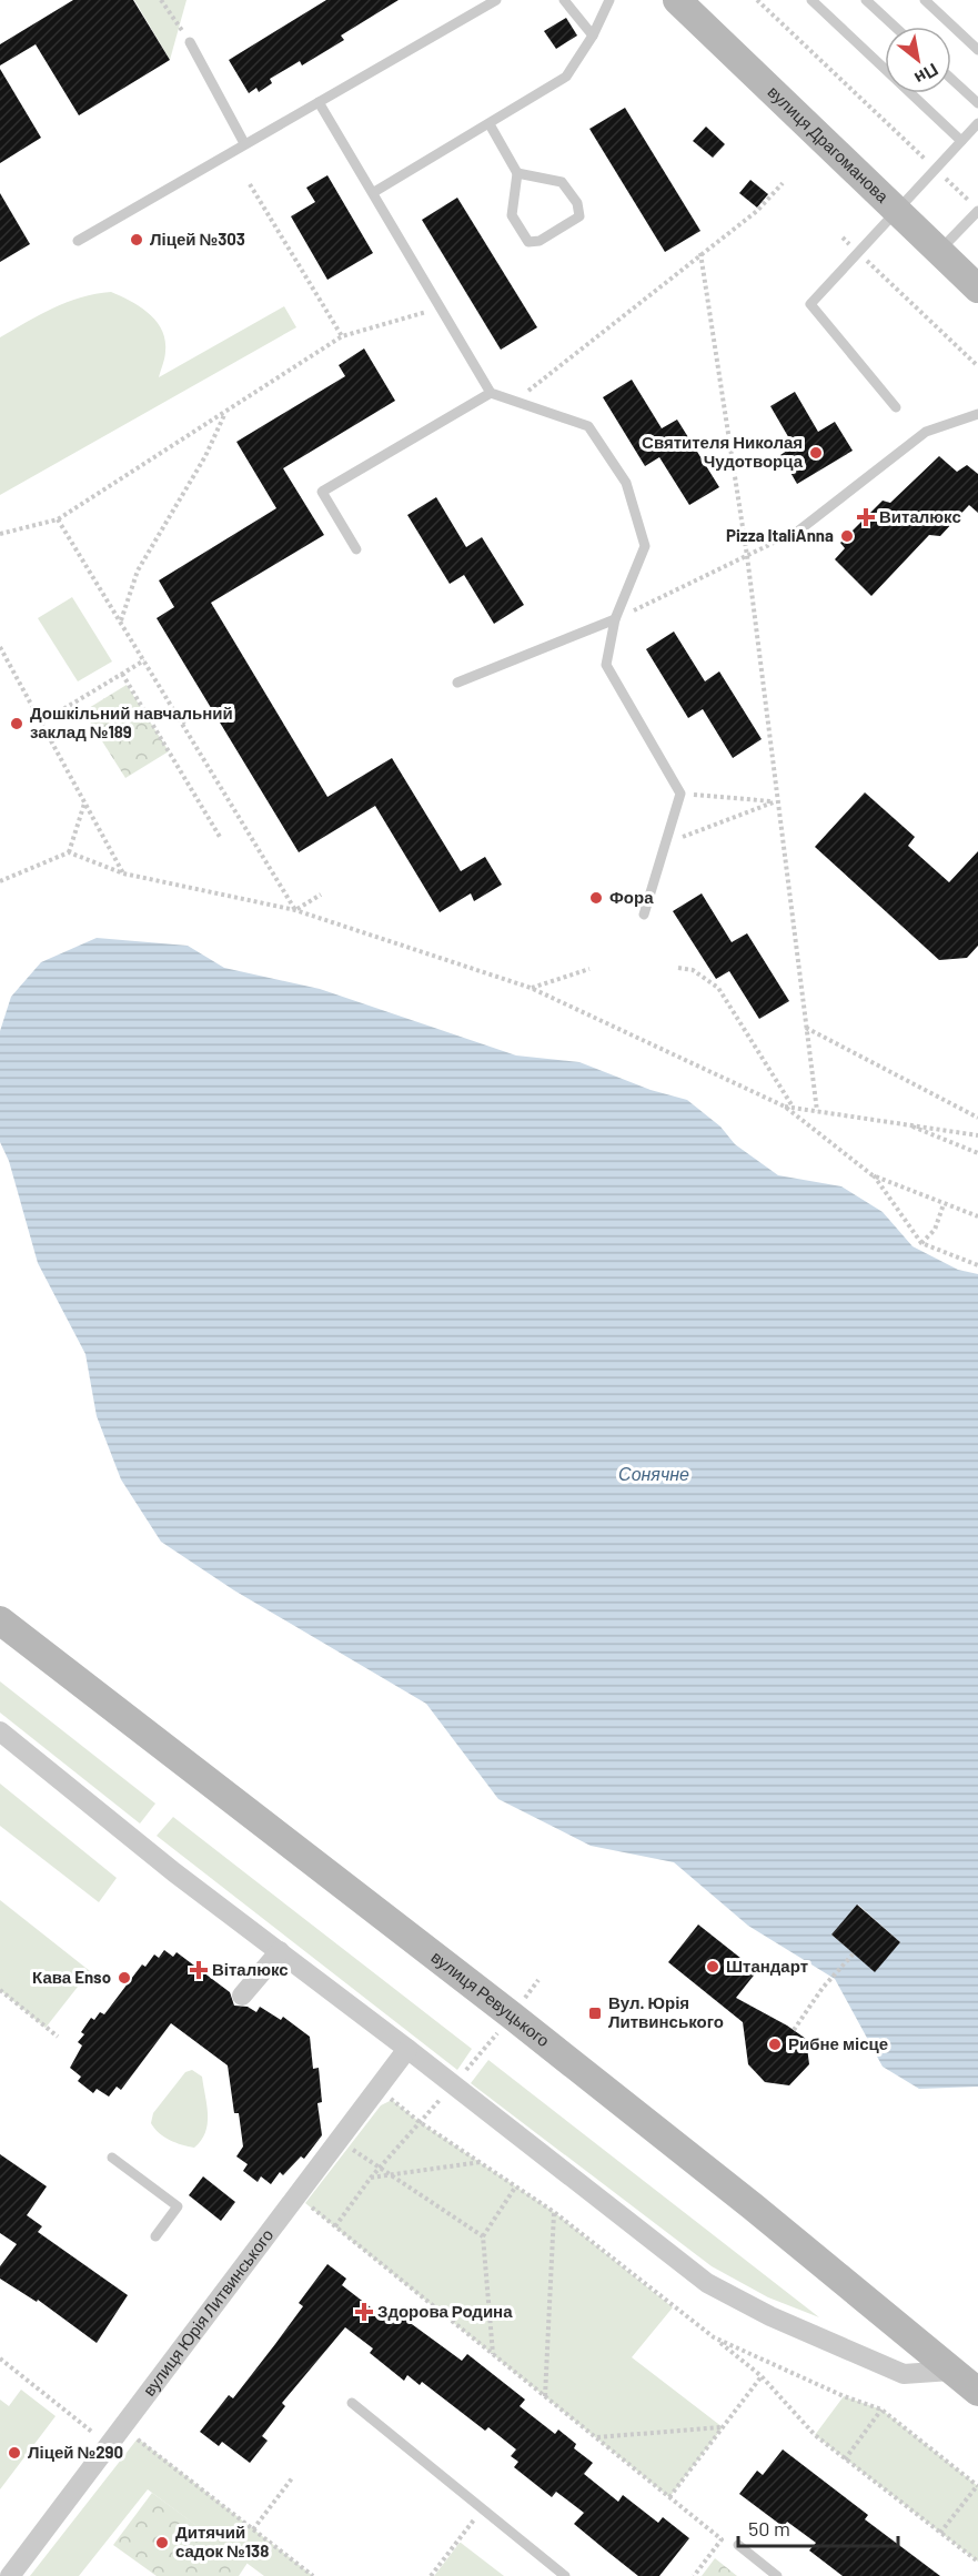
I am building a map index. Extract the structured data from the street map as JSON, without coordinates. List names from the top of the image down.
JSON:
{
  "streets": {
    "street": ["вулиця Драгоманова", "вулиця Ревуцького", "вулиця Юрія Литвинського"]
  },
  "water": ["Сонячне"],
  "places": {
    "other": [
      "Ліцей №303",
      "Святителя Николая Чудотворца",
      "Pizza ItaliAnna",
      "Дошкільний навчальний заклад №189",
      "Фора",
      "Штандарт",
      "Кава Enso",
      "Рибне місце",
      "Ліцей №290",
      "Дитячий садок №138"
    ],
    "health": ["Виталюкс", "Віталюкс", "Здорова Родина"],
    "transit": ["Вул. Юрія Литвинського"]
  },
  "scale_bar": "50 m",
  "north": "bottom right"
}
